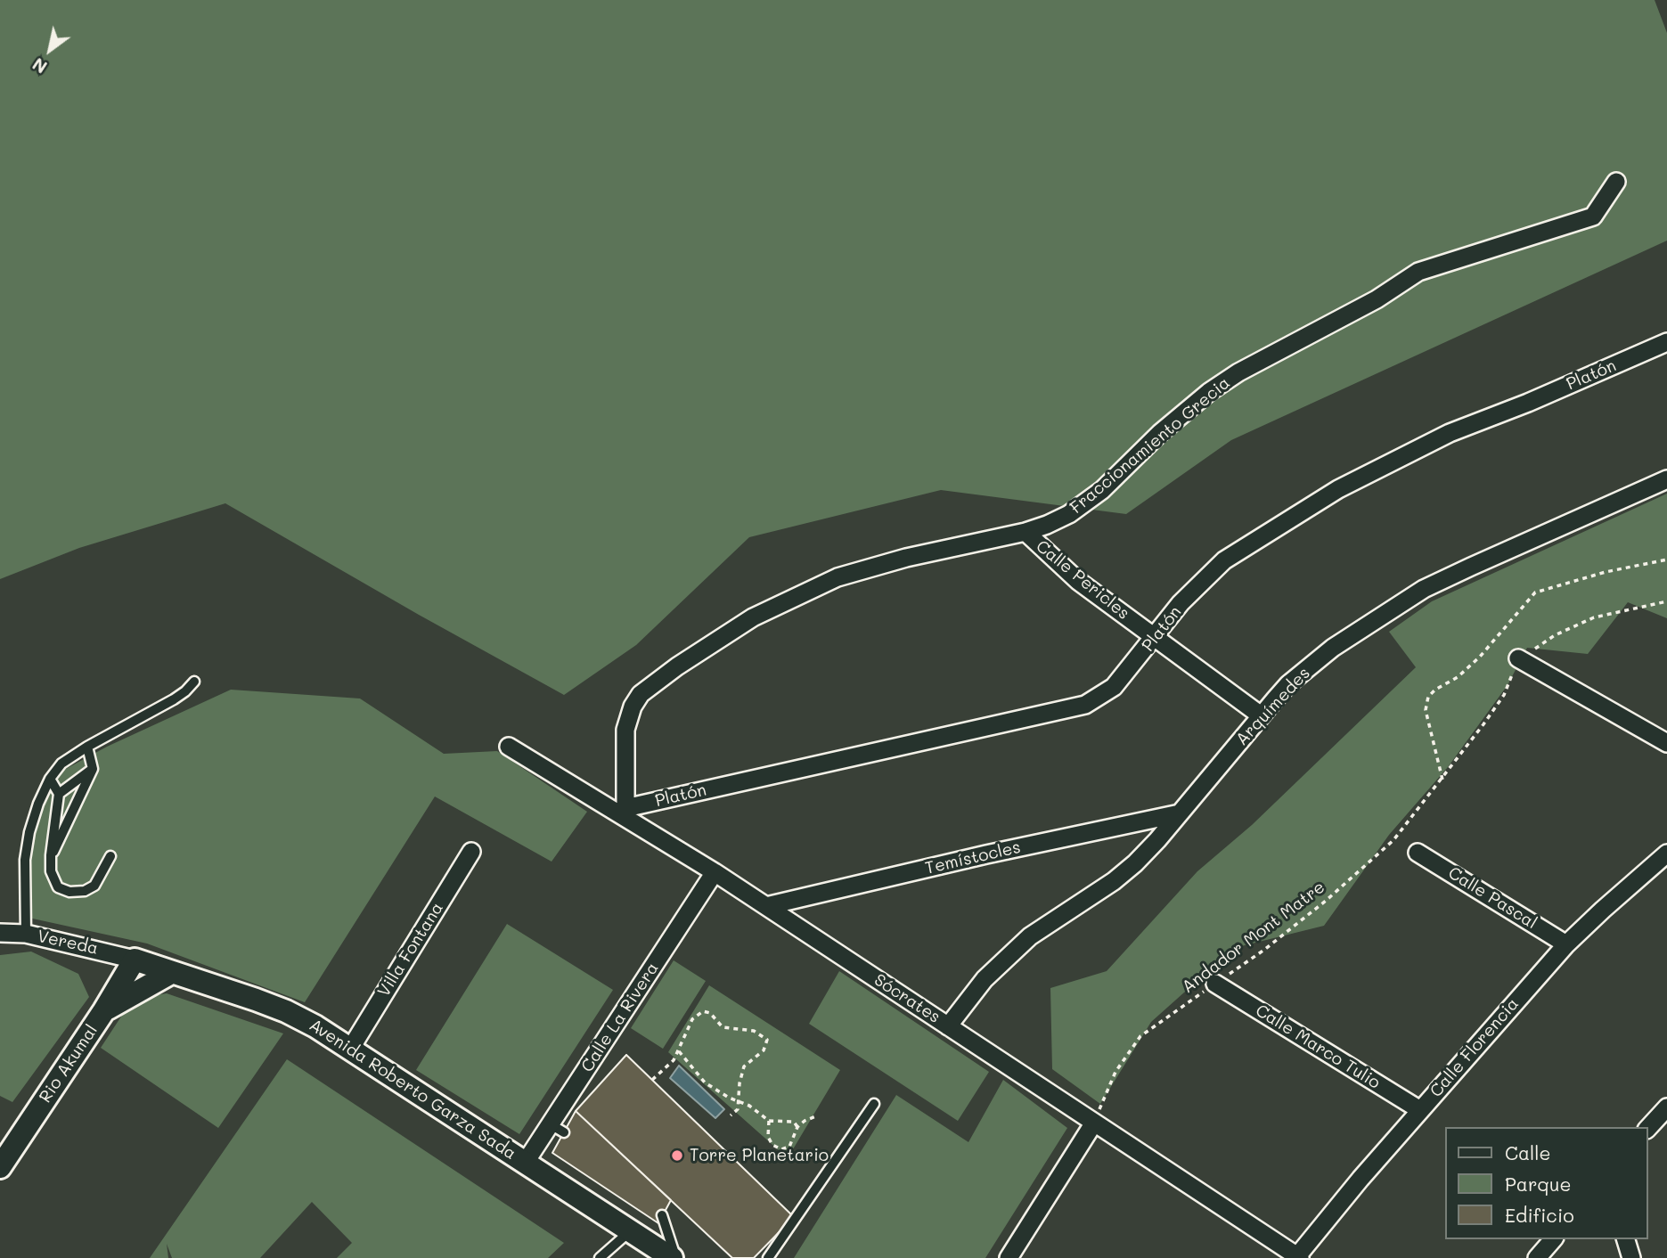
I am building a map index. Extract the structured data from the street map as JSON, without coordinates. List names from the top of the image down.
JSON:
{
  "streets": {
    "street": [
      "Platón",
      "Fraccionamiento Grecia",
      "Calle Pericles",
      "Arquímedes",
      "Temístocles",
      "Calle Pascal",
      "Vereda",
      "Villa Fontana",
      "Sócrates",
      "Calle La Rivera",
      "Calle Marco Tulio",
      "Calle Florencia",
      "Rio Akumal",
      "Avenida Roberto Garza Sada"
    ],
    "path": ["Andador Mont Matre"]
  },
  "crossings": [
    ["Platón", "Fraccionamiento Grecia"],
    ["Platón", "Calle Pericles"],
    ["Platón", "Sócrates"],
    ["Fraccionamiento Grecia", "Calle Pericles"],
    ["Fraccionamiento Grecia", "Sócrates"],
    ["Calle Pericles", "Arquímedes"],
    ["Arquímedes", "Temístocles"],
    ["Arquímedes", "Sócrates"],
    ["Temístocles", "Sócrates"],
    ["Calle Pascal", "Calle Florencia"],
    ["Andador Mont Matre", "Sócrates"],
    ["Andador Mont Matre", "Calle Marco Tulio"],
    ["Vereda", "Rio Akumal"],
    ["Vereda", "Avenida Roberto Garza Sada"],
    ["Villa Fontana", "Avenida Roberto Garza Sada"],
    ["Sócrates", "Calle La Rivera"],
    ["Sócrates", "Calle Florencia"],
    ["Calle La Rivera", "Avenida Roberto Garza Sada"],
    ["Calle Marco Tulio", "Calle Florencia"],
    ["Rio Akumal", "Avenida Roberto Garza Sada"]
  ],
  "places": ["Torre Planetario"],
  "legend": ["Calle", "Parque", "Edificio"],
  "north": "bottom left"
}
